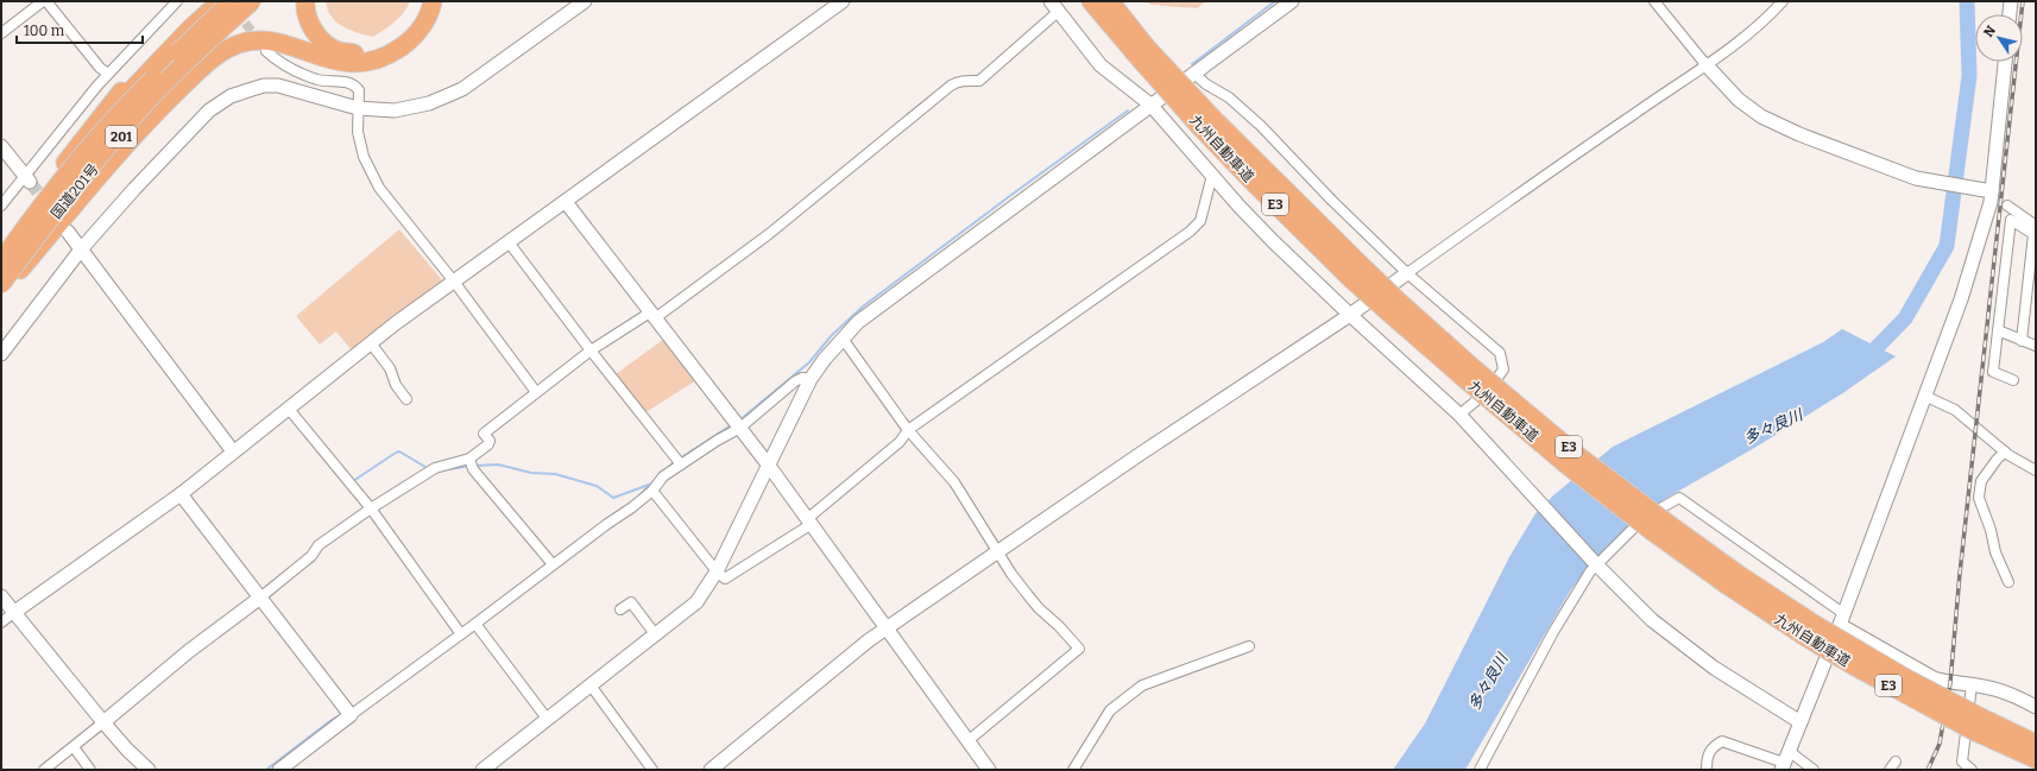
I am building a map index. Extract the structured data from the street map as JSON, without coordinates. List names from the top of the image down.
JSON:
{
  "streets": {
    "highway": [
      "201",
      "九州自動車道",
      "国道201号",
      "E3"
    ]
  },
  "water": ["多々良川"],
  "scale_bar": "100 m",
  "north": "top left"
}
